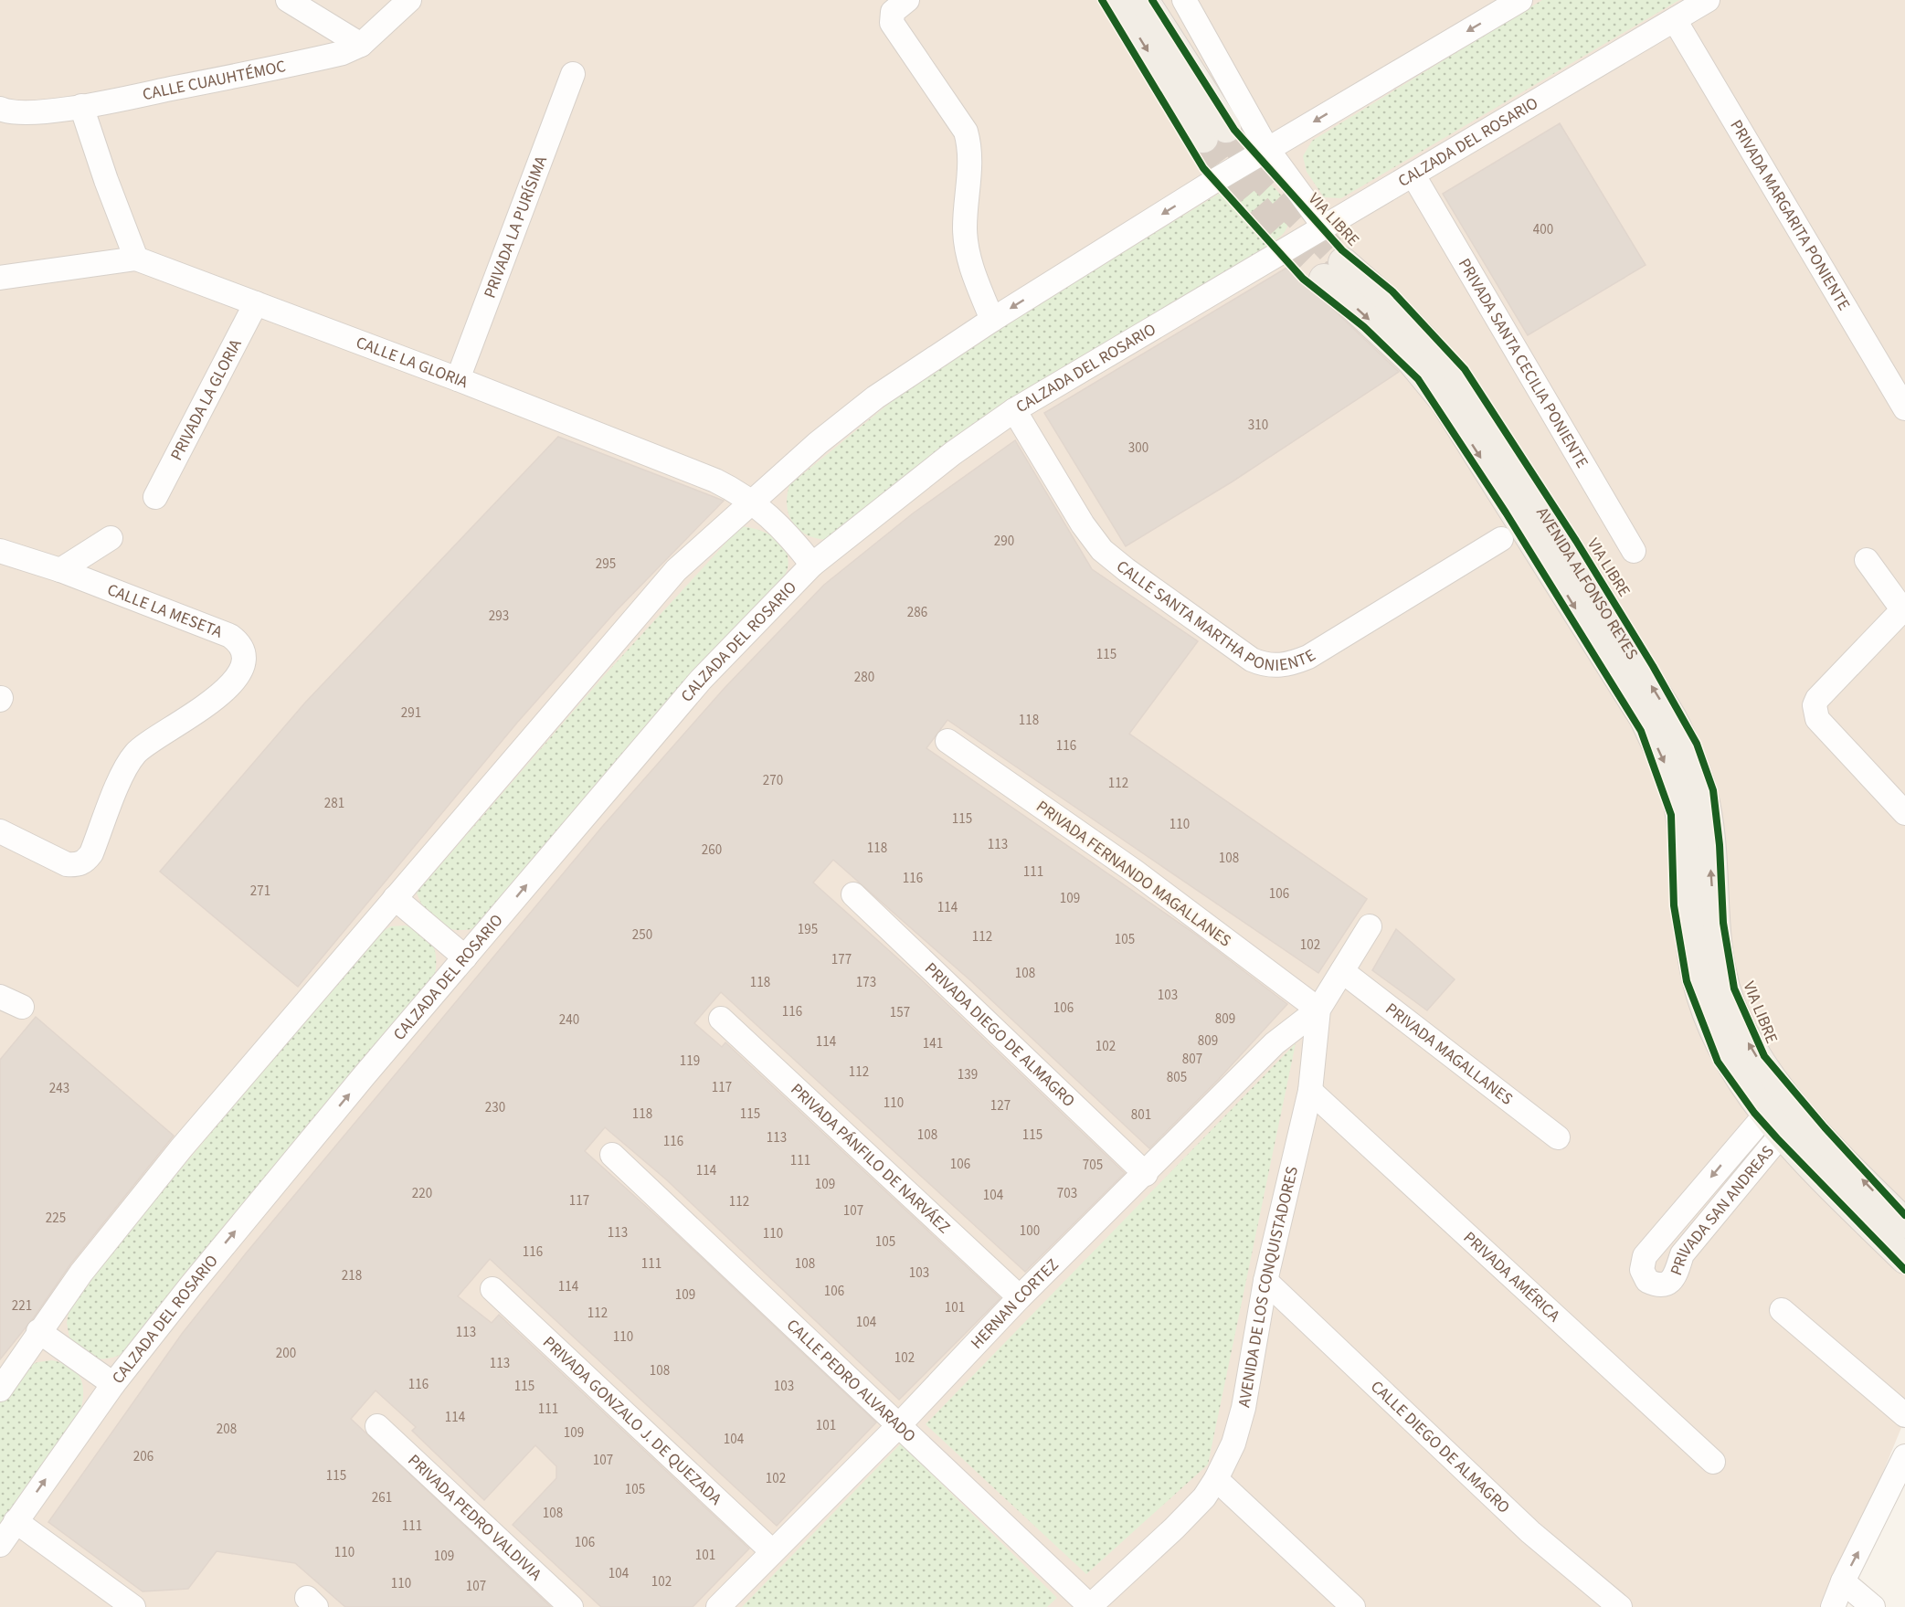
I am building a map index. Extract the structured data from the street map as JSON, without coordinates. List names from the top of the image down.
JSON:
{
  "streets": {
    "main road": ["AVENIDA ALFONSO REYES"],
    "street": [
      "CALLE CUAUHTÉMOC",
      "CALZADA DEL ROSARIO",
      "PRIVADA MARGARITA PONIENTE",
      "PRIVADA LA PURÍSIMA",
      "CALLE LA GLORIA",
      "PRIVADA SANTA CECILIA PONIENTE",
      "PRIVADA LA GLORIA",
      "CALLE SANTA MARTHA PONIENTE",
      "CALLE LA MESETA",
      "PRIVADA FERNANDO MAGALLANES",
      "PRIVADA DIEGO DE ALMAGRO",
      "PRIVADA MAGALLANES",
      "PRIVADA PÁNFILO DE NARVÁEZ",
      "PRIVADA SAN ANDREAS",
      "PRIVADA AMÉRICA",
      "AVENIDA DE LOS CONQUISTADORES",
      "HERNAN CORTEZ",
      "CALLE PEDRO ALVARADO",
      "PRIVADA GONZALO J. DE QUEZADA",
      "CALLE DIEGO DE ALMAGRO",
      "PRIVADA PEDRO VALDIVIA"
    ],
    "cycle path": ["VIA LIBRE"]
  },
  "crossings": [
    ["CALZADA DEL ROSARIO", "PRIVADA MARGARITA PONIENTE"],
    ["CALZADA DEL ROSARIO", "CALLE LA GLORIA"],
    ["CALZADA DEL ROSARIO", "PRIVADA SANTA CECILIA PONIENTE"],
    ["CALZADA DEL ROSARIO", "CALLE SANTA MARTHA PONIENTE"],
    ["PRIVADA LA PURÍSIMA", "CALLE LA GLORIA"],
    ["CALLE LA GLORIA", "PRIVADA LA GLORIA"],
    ["AVENIDA ALFONSO REYES", "PRIVADA SAN ANDREAS"],
    ["PRIVADA FERNANDO MAGALLANES", "AVENIDA DE LOS CONQUISTADORES"],
    ["PRIVADA FERNANDO MAGALLANES", "HERNAN CORTEZ"],
    ["PRIVADA DIEGO DE ALMAGRO", "HERNAN CORTEZ"],
    ["PRIVADA MAGALLANES", "AVENIDA DE LOS CONQUISTADORES"],
    ["PRIVADA PÁNFILO DE NARVÁEZ", "HERNAN CORTEZ"],
    ["PRIVADA AMÉRICA", "AVENIDA DE LOS CONQUISTADORES"],
    ["AVENIDA DE LOS CONQUISTADORES", "HERNAN CORTEZ"],
    ["AVENIDA DE LOS CONQUISTADORES", "CALLE PEDRO ALVARADO"],
    ["AVENIDA DE LOS CONQUISTADORES", "CALLE DIEGO DE ALMAGRO"],
    ["HERNAN CORTEZ", "CALLE PEDRO ALVARADO"],
    ["HERNAN CORTEZ", "PRIVADA GONZALO J. DE QUEZADA"]
  ],
  "house_numbers": [
    "400",
    "310",
    "300",
    "290",
    "295",
    "286",
    "293",
    "115",
    "280",
    "291",
    "118",
    "116",
    "270",
    "112",
    "281",
    "115",
    "110",
    "113",
    "118",
    "260",
    "108",
    "111",
    "116",
    "271",
    "106",
    "109",
    "114",
    "195",
    "250",
    "112",
    "105",
    "102",
    "177",
    "108",
    "118",
    "173",
    "103",
    "106",
    "116",
    "157",
    "809",
    "240",
    "809",
    "114",
    "141",
    "102",
    "807",
    "119",
    "112",
    "139",
    "805",
    "117",
    "243",
    "110",
    "127",
    "230",
    "118",
    "115",
    "801",
    "108",
    "115",
    "113",
    "116",
    "111",
    "106",
    "705",
    "114",
    "109",
    "220",
    "703",
    "104",
    "117",
    "112",
    "107",
    "225",
    "100",
    "113",
    "110",
    "105",
    "116",
    "111",
    "108",
    "103",
    "218",
    "114",
    "106",
    "109",
    "221",
    "101",
    "112",
    "104",
    "113",
    "110",
    "200",
    "102",
    "113",
    "108",
    "116",
    "115",
    "103",
    "111",
    "114",
    "101",
    "208",
    "109",
    "104",
    "206",
    "107",
    "115",
    "102",
    "105",
    "261",
    "108",
    "111",
    "106",
    "110",
    "101",
    "109",
    "104",
    "102",
    "110",
    "107"
  ]
}
